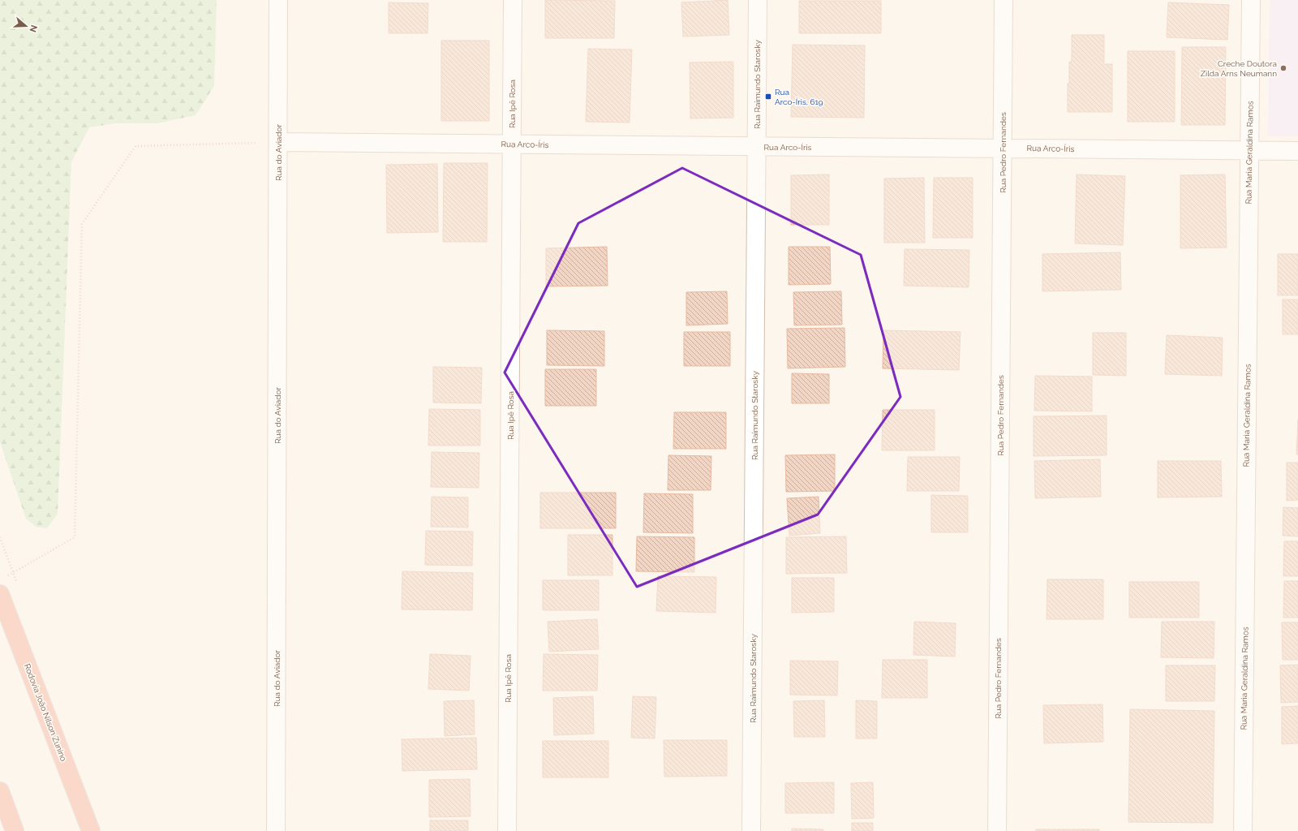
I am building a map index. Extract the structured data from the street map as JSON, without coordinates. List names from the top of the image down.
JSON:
{
  "streets": {
    "highway": ["Rodovia João Nilson Zunino"],
    "street": [
      "Rua Raimundo Starosky",
      "Rua Ipê Rosa",
      "Rua Arco-Íris",
      "Rua do Aviador",
      "Rua Pedro Fernandes",
      "Rua Maria Geraldina Ramos"
    ]
  },
  "crossings": [
    ["Rua Raimundo Starosky", "Rua Arco-Íris"],
    ["Rua Ipê Rosa", "Rua Arco-Íris"],
    ["Rua Arco-Íris", "Rua do Aviador"],
    ["Rua Arco-Íris", "Rua Pedro Fernandes"],
    ["Rua Arco-Íris", "Rua Maria Geraldina Ramos"]
  ],
  "places": {
    "other": ["Creche Doutora Zilda Arns Neumann"],
    "transit": ["Rua Arco-Íris, 619"]
  },
  "north": "right"
}
